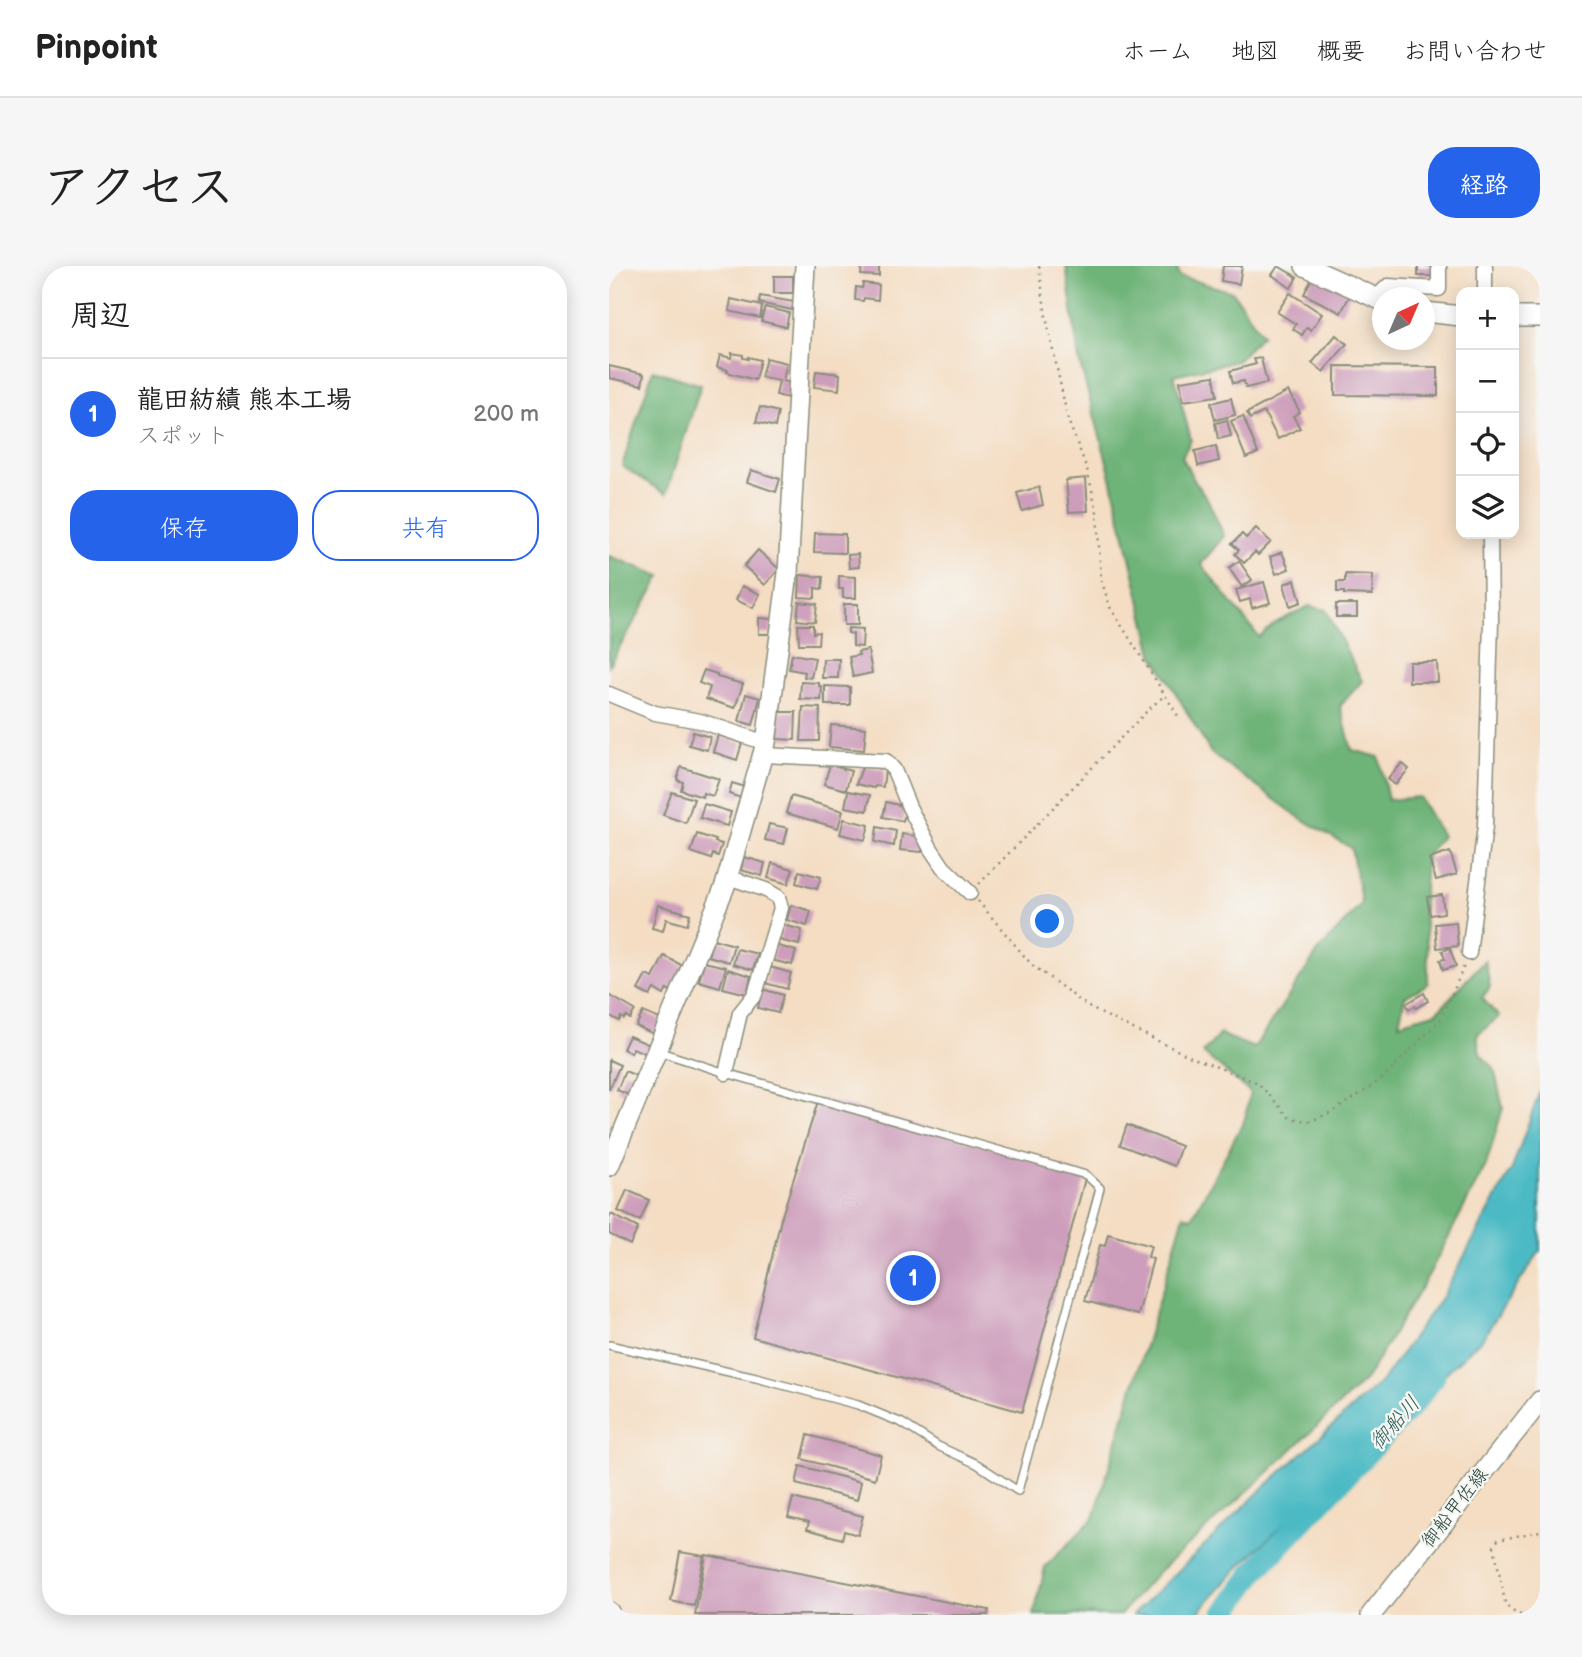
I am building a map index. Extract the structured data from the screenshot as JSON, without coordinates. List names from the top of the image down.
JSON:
{
  "streets": {
    "street": ["御船甲佐線"]
  },
  "water": ["御船川"],
  "north": "top right",
  "page": {
    "header": "Pinpoint",
    "nav": [
      "ホーム",
      "地図",
      "概要",
      "お問い合わせ"
    ],
    "title": "アクセス",
    "buttons": [
      "経路",
      ["保存", "共有"]
    ],
    "heading": "周辺",
    "map_buttons": ["+", "−"],
    "list": [
      {
        "mark": "1",
        "name": "龍田紡績 熊本工場",
        "note": "スポット",
        "value": "200 m"
      }
    ],
    "pins": "1"
  }
}
